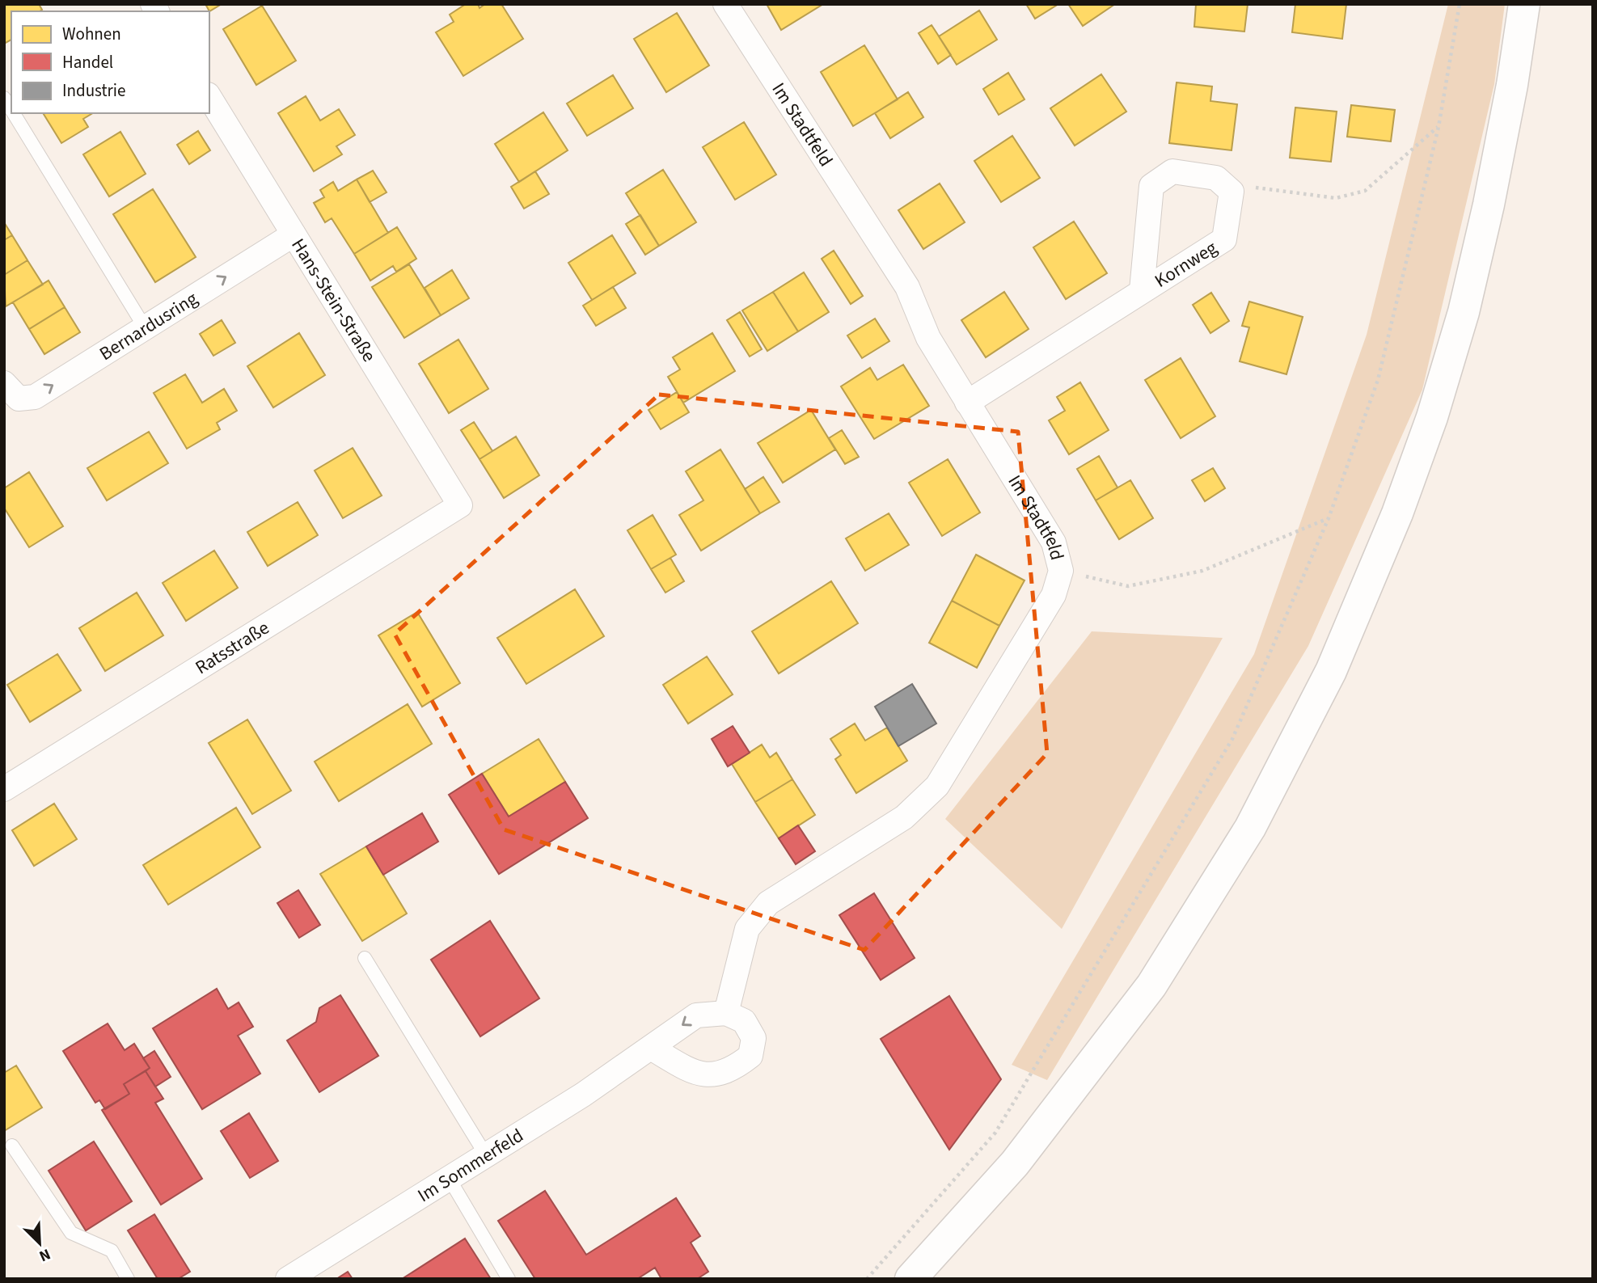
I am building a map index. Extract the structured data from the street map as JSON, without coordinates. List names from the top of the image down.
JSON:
{
  "streets": {
    "street": [
      "Im Stadtfeld",
      "Kornweg",
      "Hans-Stein-Straße",
      "Bernardusring",
      "Ratsstraße",
      "Im Sommerfeld"
    ]
  },
  "crossings": [
    ["Im Stadtfeld", "Kornweg"],
    ["Im Stadtfeld", "Im Sommerfeld"],
    ["Hans-Stein-Straße", "Bernardusring"],
    ["Hans-Stein-Straße", "Ratsstraße"]
  ],
  "one_way": ["Bernardusring"],
  "legend": ["Wohnen", "Handel", "Industrie"],
  "north": "bottom right"
}
